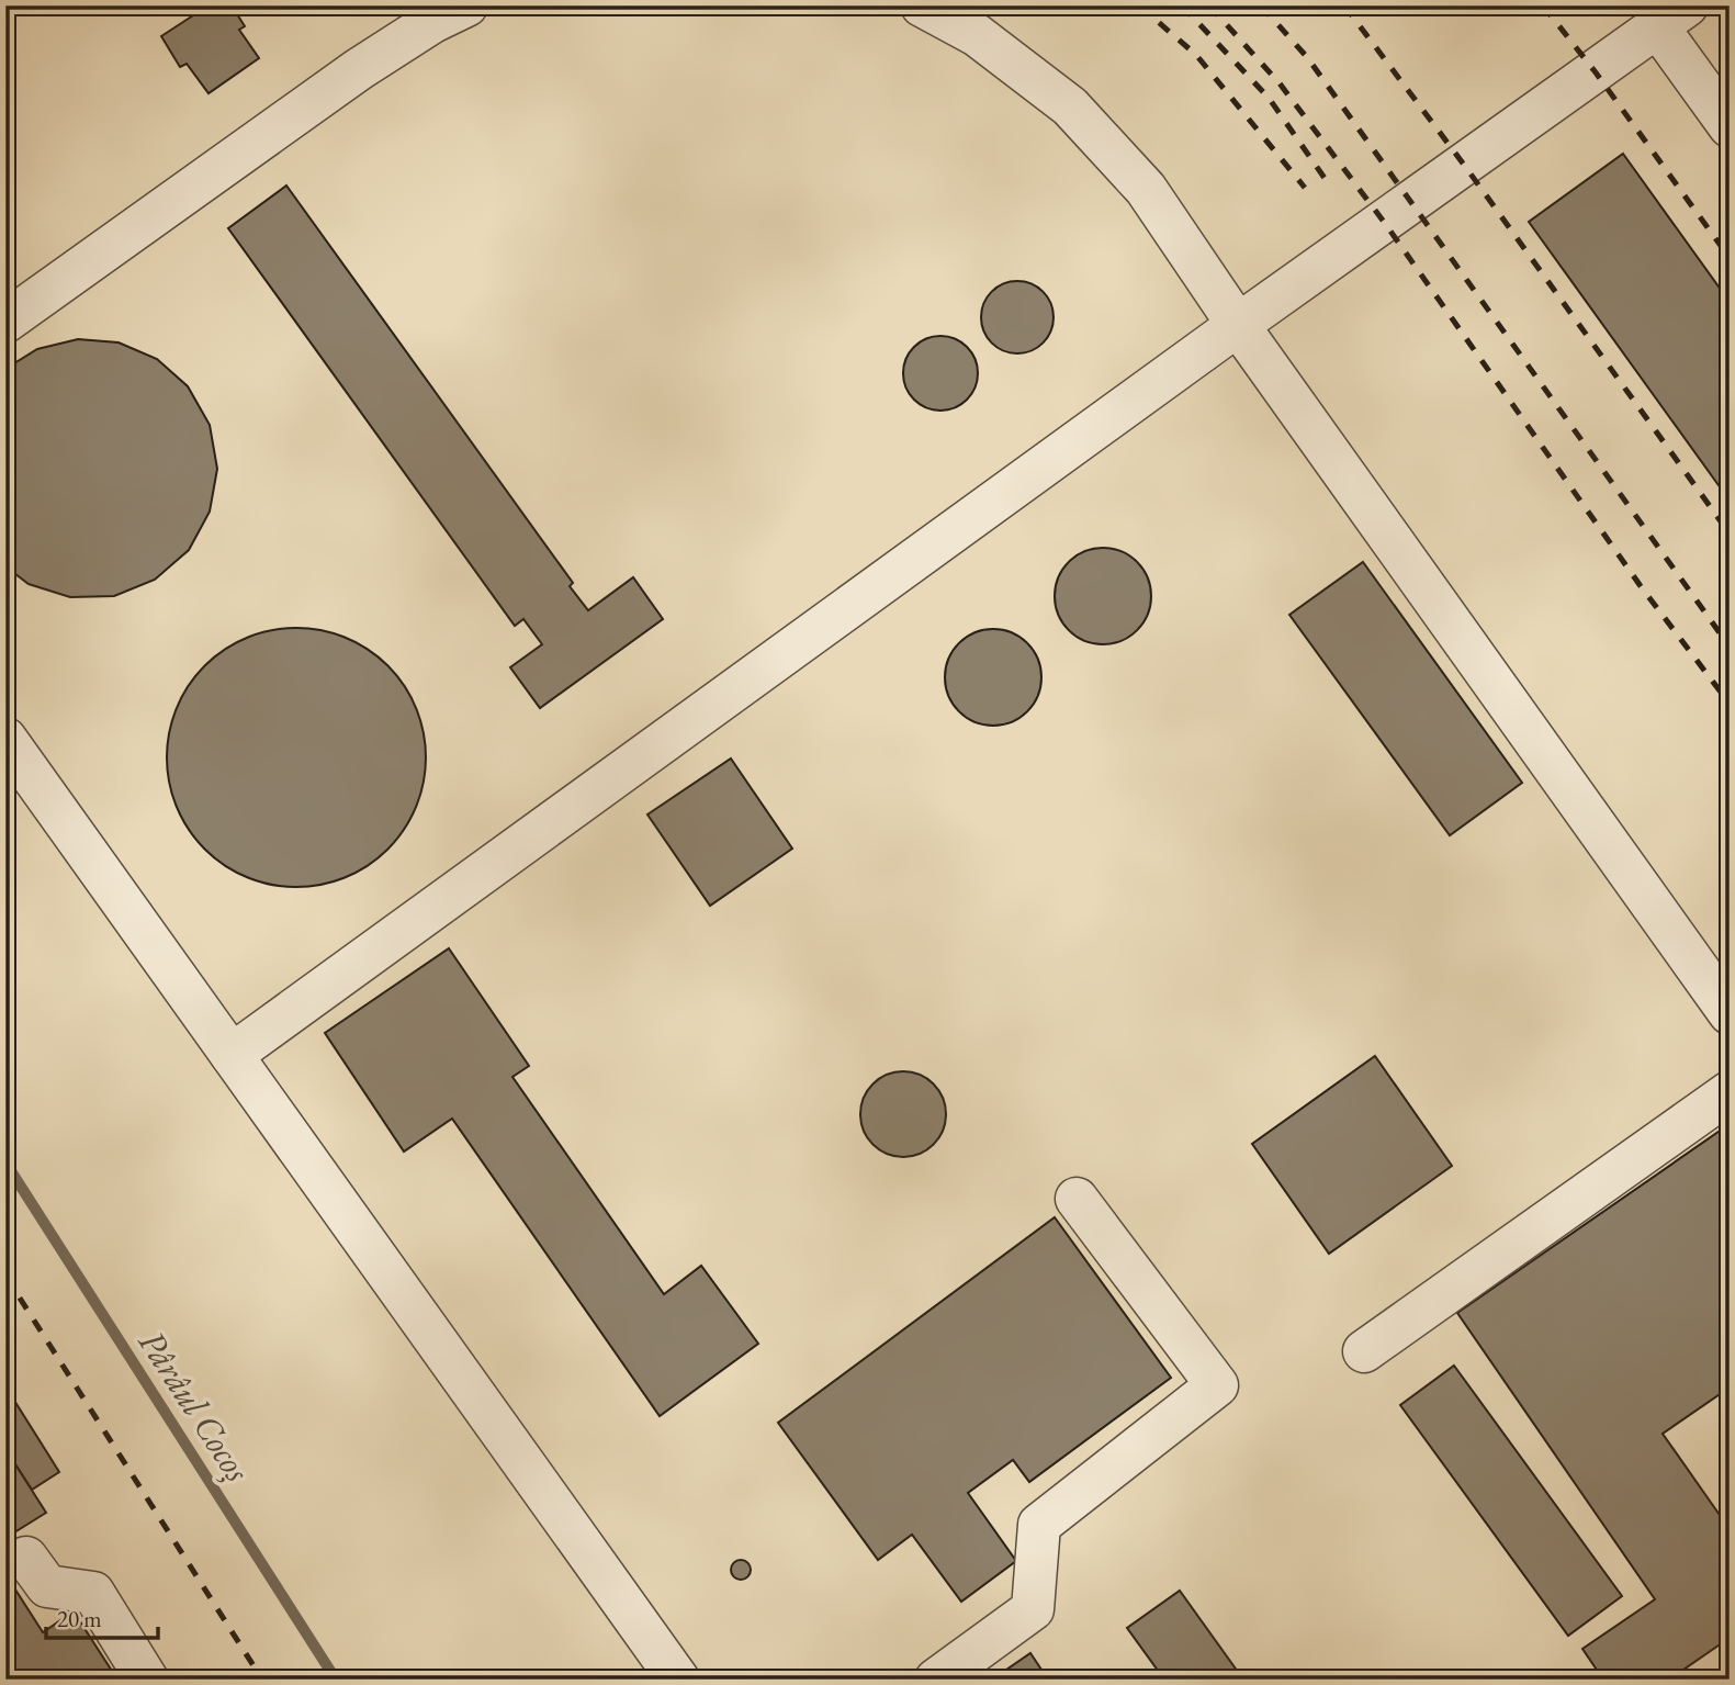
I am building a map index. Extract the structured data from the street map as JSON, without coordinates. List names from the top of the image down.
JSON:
{
  "water": ["Pârâul Cocoș"],
  "scale_bar": "20 m"
}
